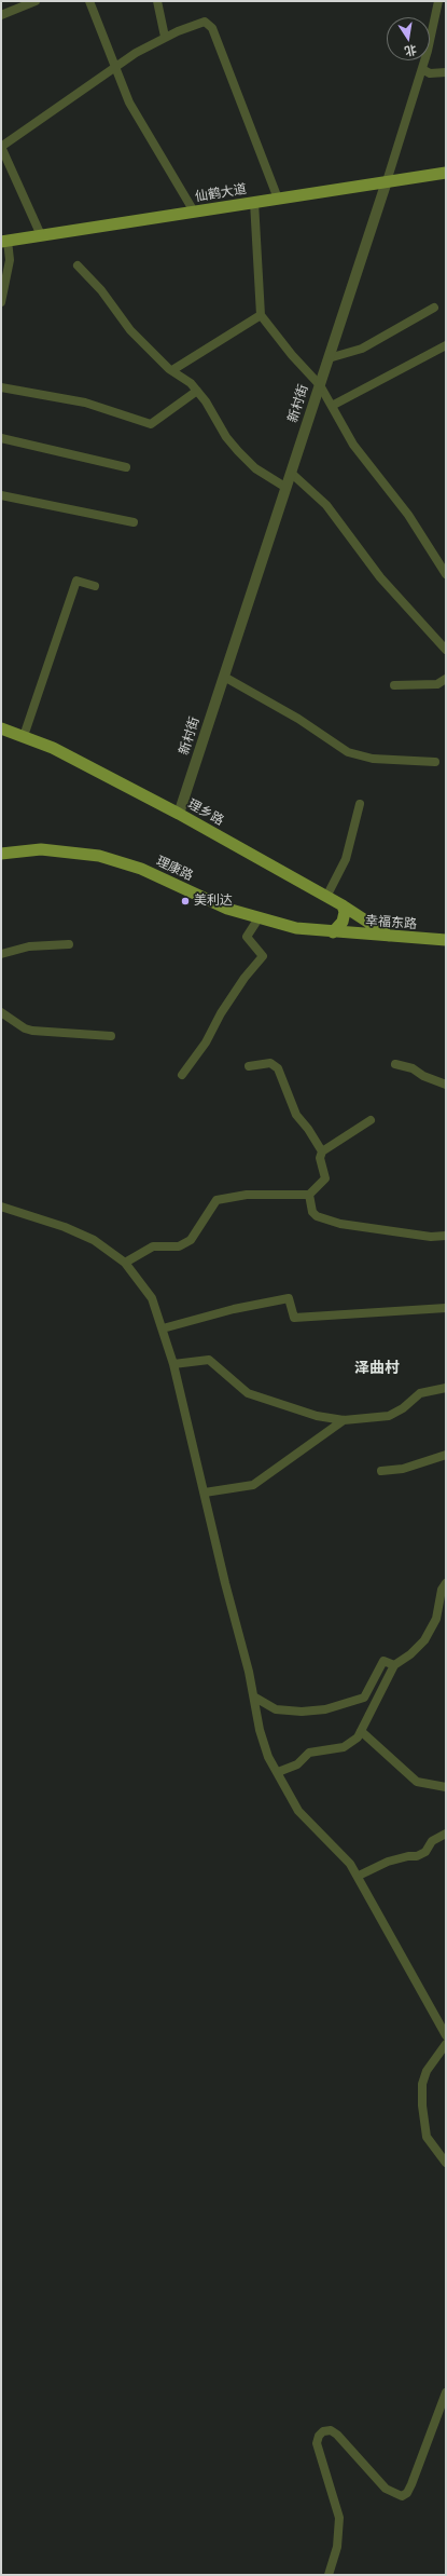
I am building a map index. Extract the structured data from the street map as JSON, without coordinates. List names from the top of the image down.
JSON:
{
  "streets": {
    "main road": [
      "仙鹤大道",
      "理乡路",
      "理康路",
      "幸福东路"
    ],
    "street": ["新村街"]
  },
  "crossings": [
    ["仙鹤大道", "新村街"],
    ["新村街", "理乡路"],
    ["理乡路", "幸福东路"],
    ["理康路", "幸福东路"]
  ],
  "districts": ["泽曲村"],
  "places": ["美利达"],
  "north": "bottom"
}
